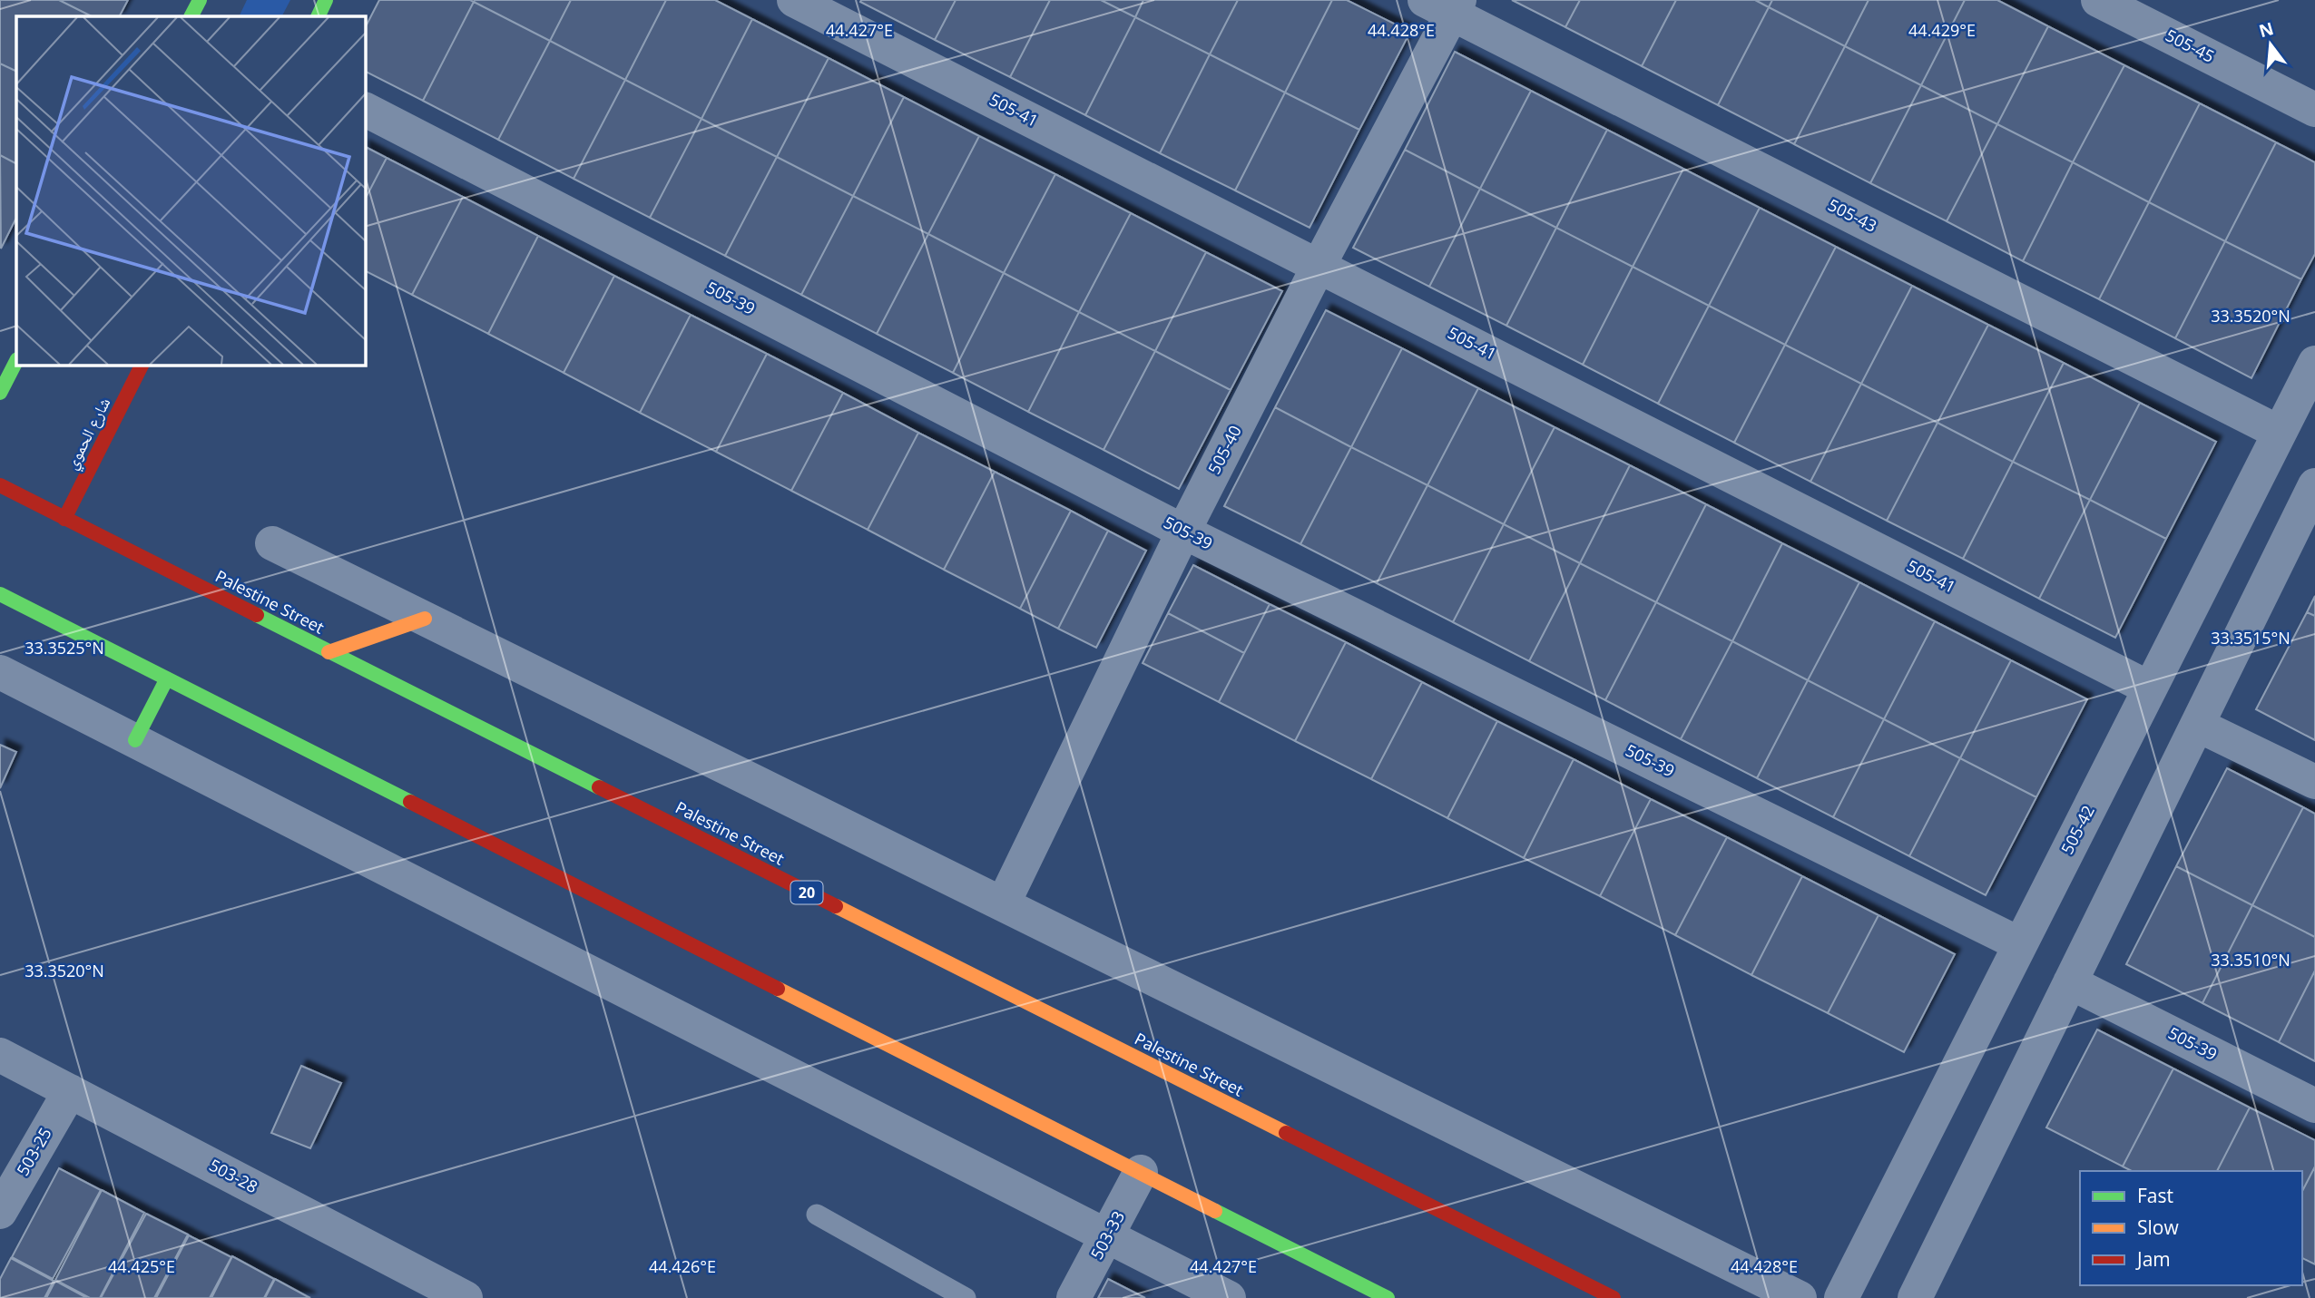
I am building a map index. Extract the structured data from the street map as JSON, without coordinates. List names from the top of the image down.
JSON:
{
  "streets": {
    "main road": ["شارع الحموي", "Palestine Street", "20"],
    "street": [
      "505-45",
      "505-41",
      "505-43",
      "505-39",
      "505-40",
      "505-42",
      "503-25",
      "503-28",
      "503-33"
    ]
  },
  "crossings": [
    ["505-41", "505-40"],
    ["505-41", "505-42"],
    ["505-43", "505-40"],
    ["505-43", "505-42"],
    ["505-39", "505-40"],
    ["505-39", "505-42"],
    ["شارع الحموي", "Palestine Street"],
    ["503-25", "503-28"]
  ],
  "legend": ["Fast", "Slow", "Jam"],
  "north": "top",
  "coordinates": [
    "44.427°E",
    "44.428°E",
    "44.429°E",
    "33.3520°N",
    "33.3515°N",
    "33.3525°N",
    "33.3510°N",
    "44.425°E",
    "44.426°E"
  ]
}
